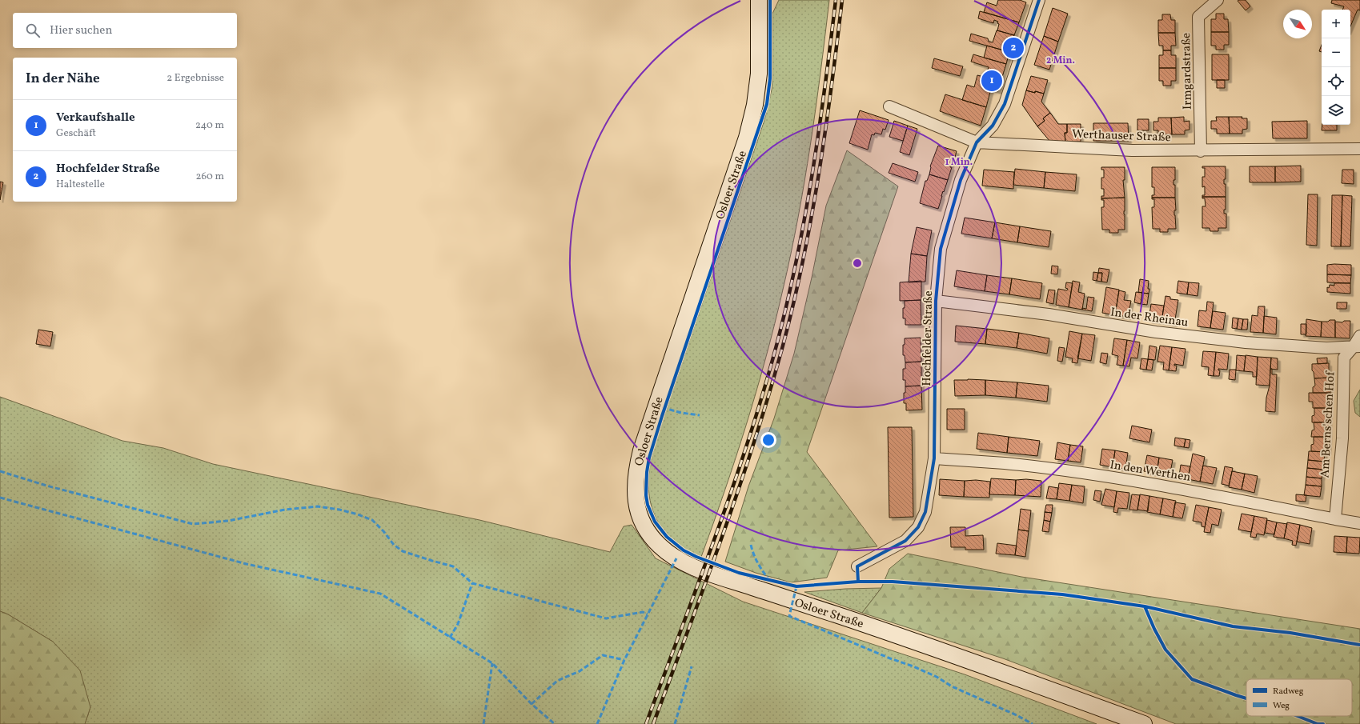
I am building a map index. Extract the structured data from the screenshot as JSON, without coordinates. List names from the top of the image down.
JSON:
{
  "streets": {
    "main road": ["Osloer Straße"],
    "street": [
      "Irmgardstraße",
      "Werthauser Straße",
      "In der Rheinau",
      "Hochfelder Straße",
      "Am Berns'schen Hof",
      "In den Werthen"
    ]
  },
  "crossings": [
    ["Irmgardstraße", "Werthauser Straße"],
    ["Werthauser Straße", "Hochfelder Straße"],
    ["In der Rheinau", "Hochfelder Straße"],
    ["In der Rheinau", "Am Berns'schen Hof"],
    ["Hochfelder Straße", "In den Werthen"],
    ["Am Berns'schen Hof", "In den Werthen"]
  ],
  "legend": ["Radweg", "Weg"],
  "north": "bottom right",
  "page": {
    "map_buttons": ["+", "−"],
    "search": "Hier suchen",
    "pins": ["2", "1"],
    "heading": ["In der Nähe", "2 Ergebnisse"],
    "list": [
      {
        "mark": "1",
        "name": "Verkaufshalle",
        "note": "Geschäft",
        "value": "240 m"
      },
      {
        "mark": "2",
        "name": "Hochfelder Straße",
        "note": "Haltestelle",
        "value": "260 m"
      }
    ]
  },
  "rings": ["2 Min.", "1 Min."]
}
